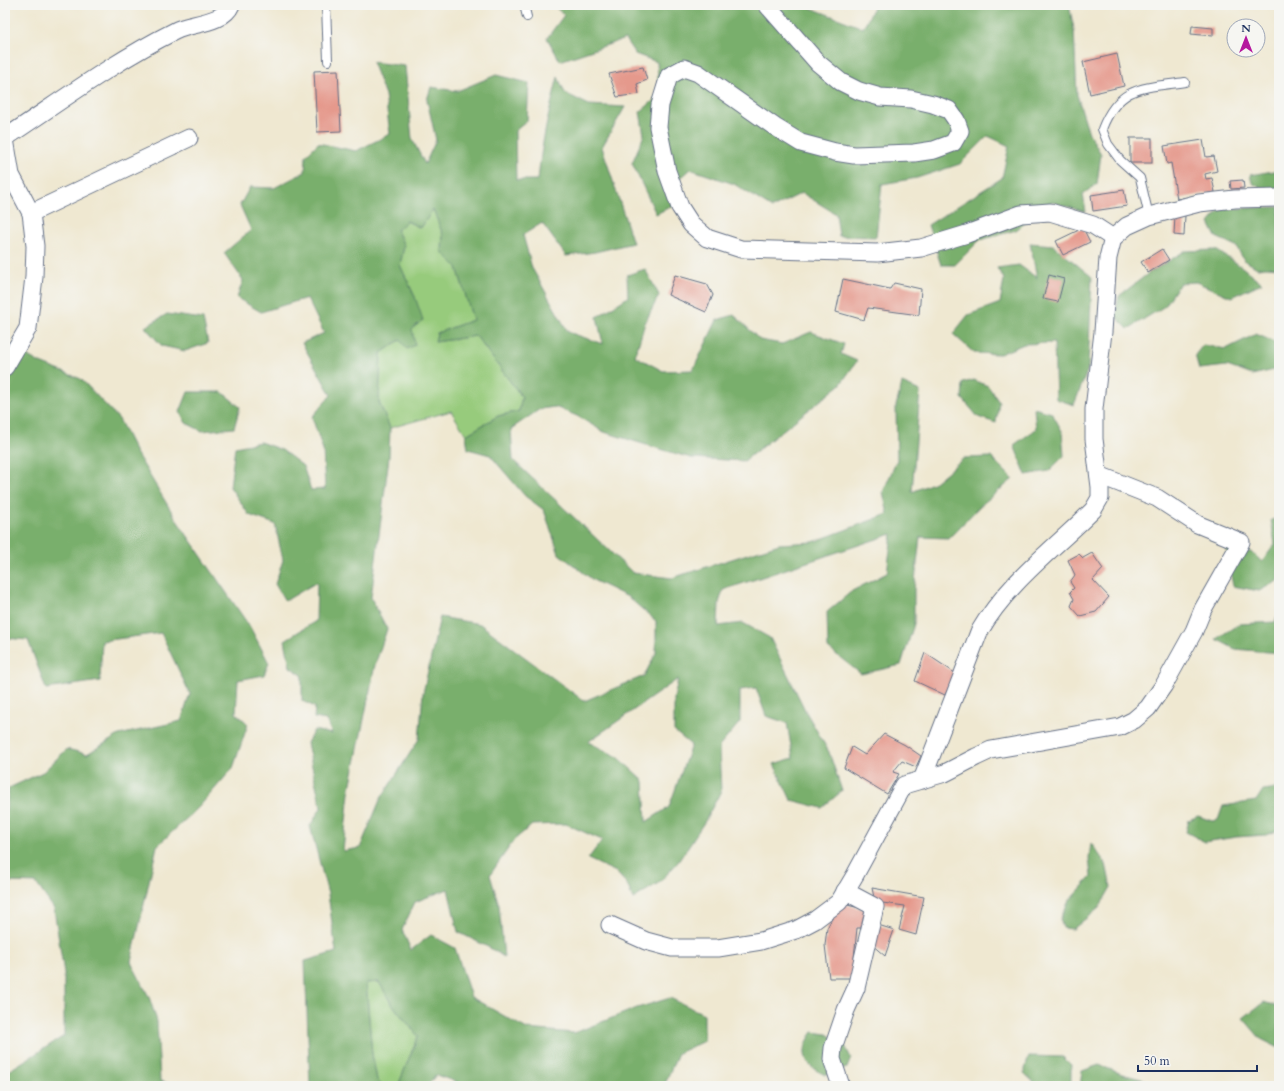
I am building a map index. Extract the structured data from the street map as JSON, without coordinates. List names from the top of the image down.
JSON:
{
  "scale_bar": "50 m",
  "north": "top"
}
